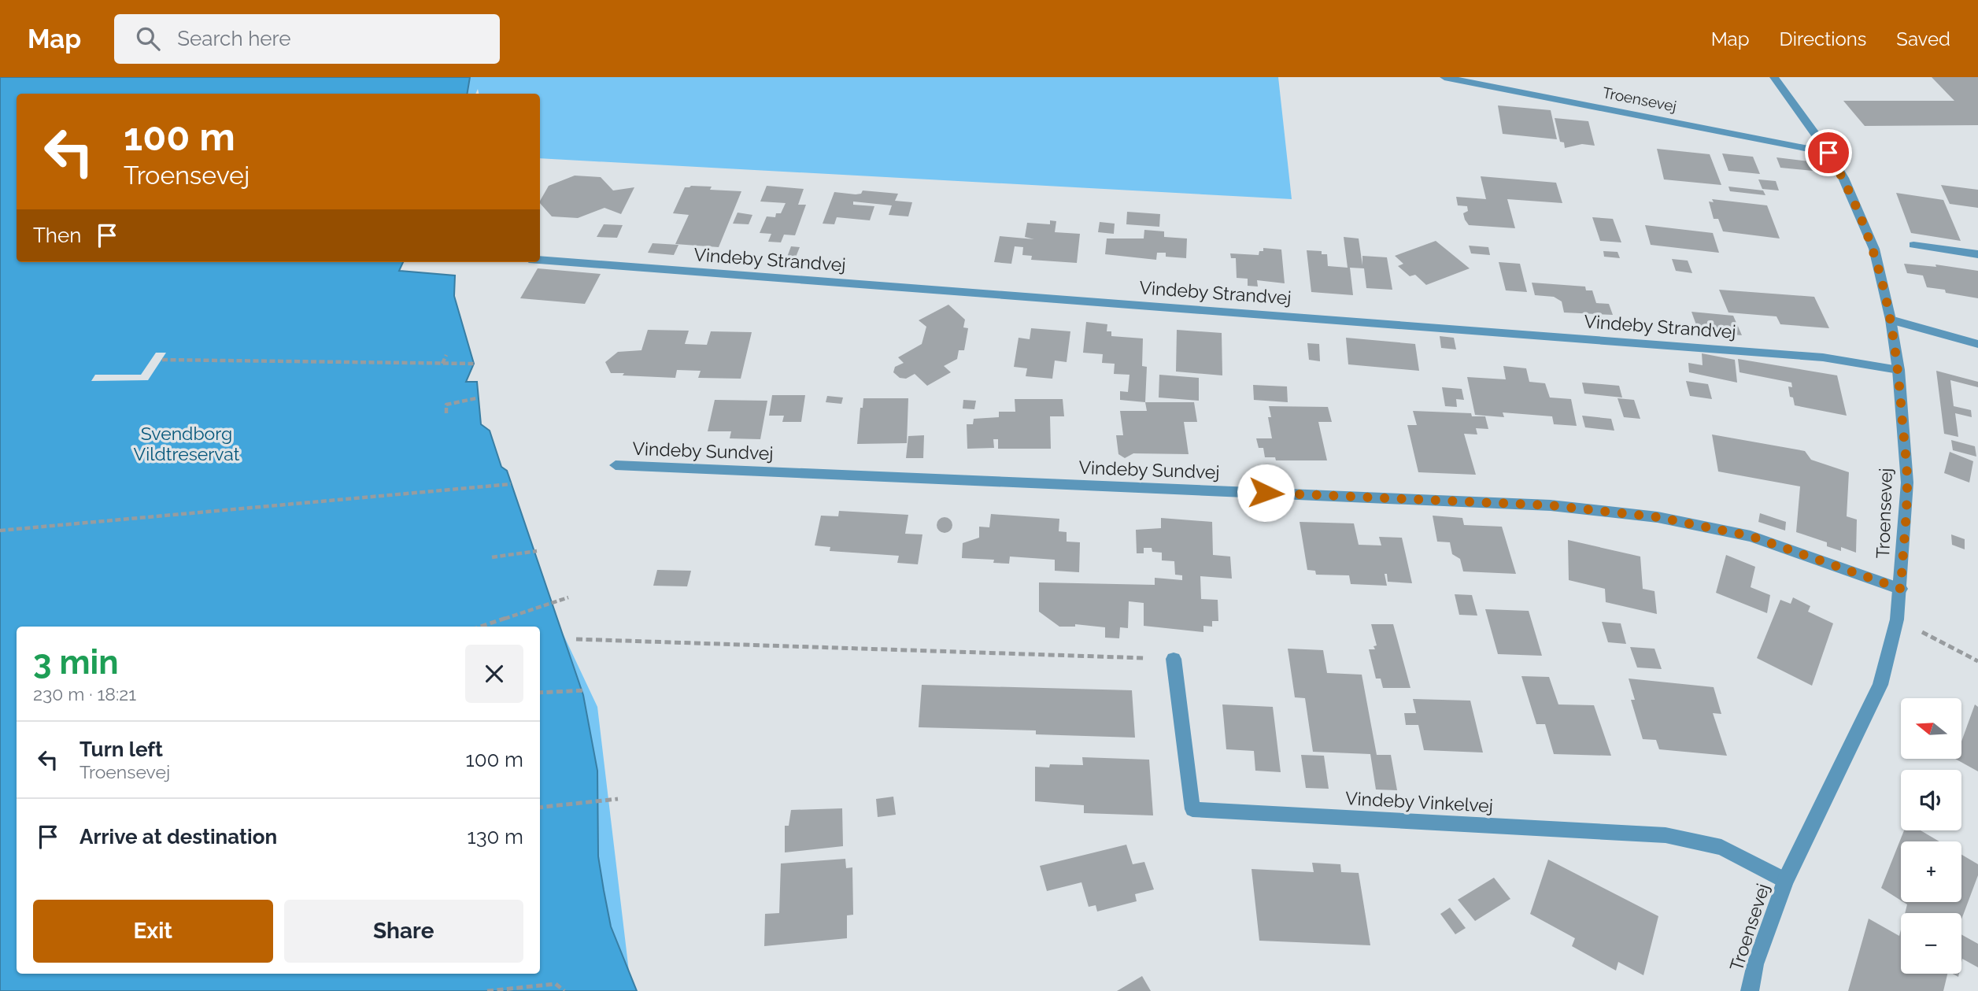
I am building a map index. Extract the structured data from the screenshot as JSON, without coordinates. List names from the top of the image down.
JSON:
{
  "streets": {
    "street": [
      "Troensevej",
      "Vindeby Strandvej",
      "Vindeby Sundvej",
      "Vindeby Vinkelvej"
    ]
  },
  "crossings": [
    ["Troensevej", "Vindeby Strandvej"],
    ["Troensevej", "Vindeby Sundvej"],
    ["Troensevej", "Vindeby Vinkelvej"]
  ],
  "parks": ["Svendborg Vildtreservat"],
  "north": "left",
  "page": {
    "header": "Map",
    "search": "Search here",
    "nav": ["Map", "Directions", "Saved"],
    "turn": ["100 m", "Troensevej"],
    "then": "Then",
    "heading": ["3 min", "230 m · 18:21"],
    "map_buttons": ["+", "−"],
    "list": [
      {
        "name": "Turn left",
        "note": "Troensevej",
        "value": "100 m"
      },
      {
        "name": "Arrive at destination",
        "value": "130 m"
      }
    ],
    "buttons": ["Exit", "Share"]
  }
}
